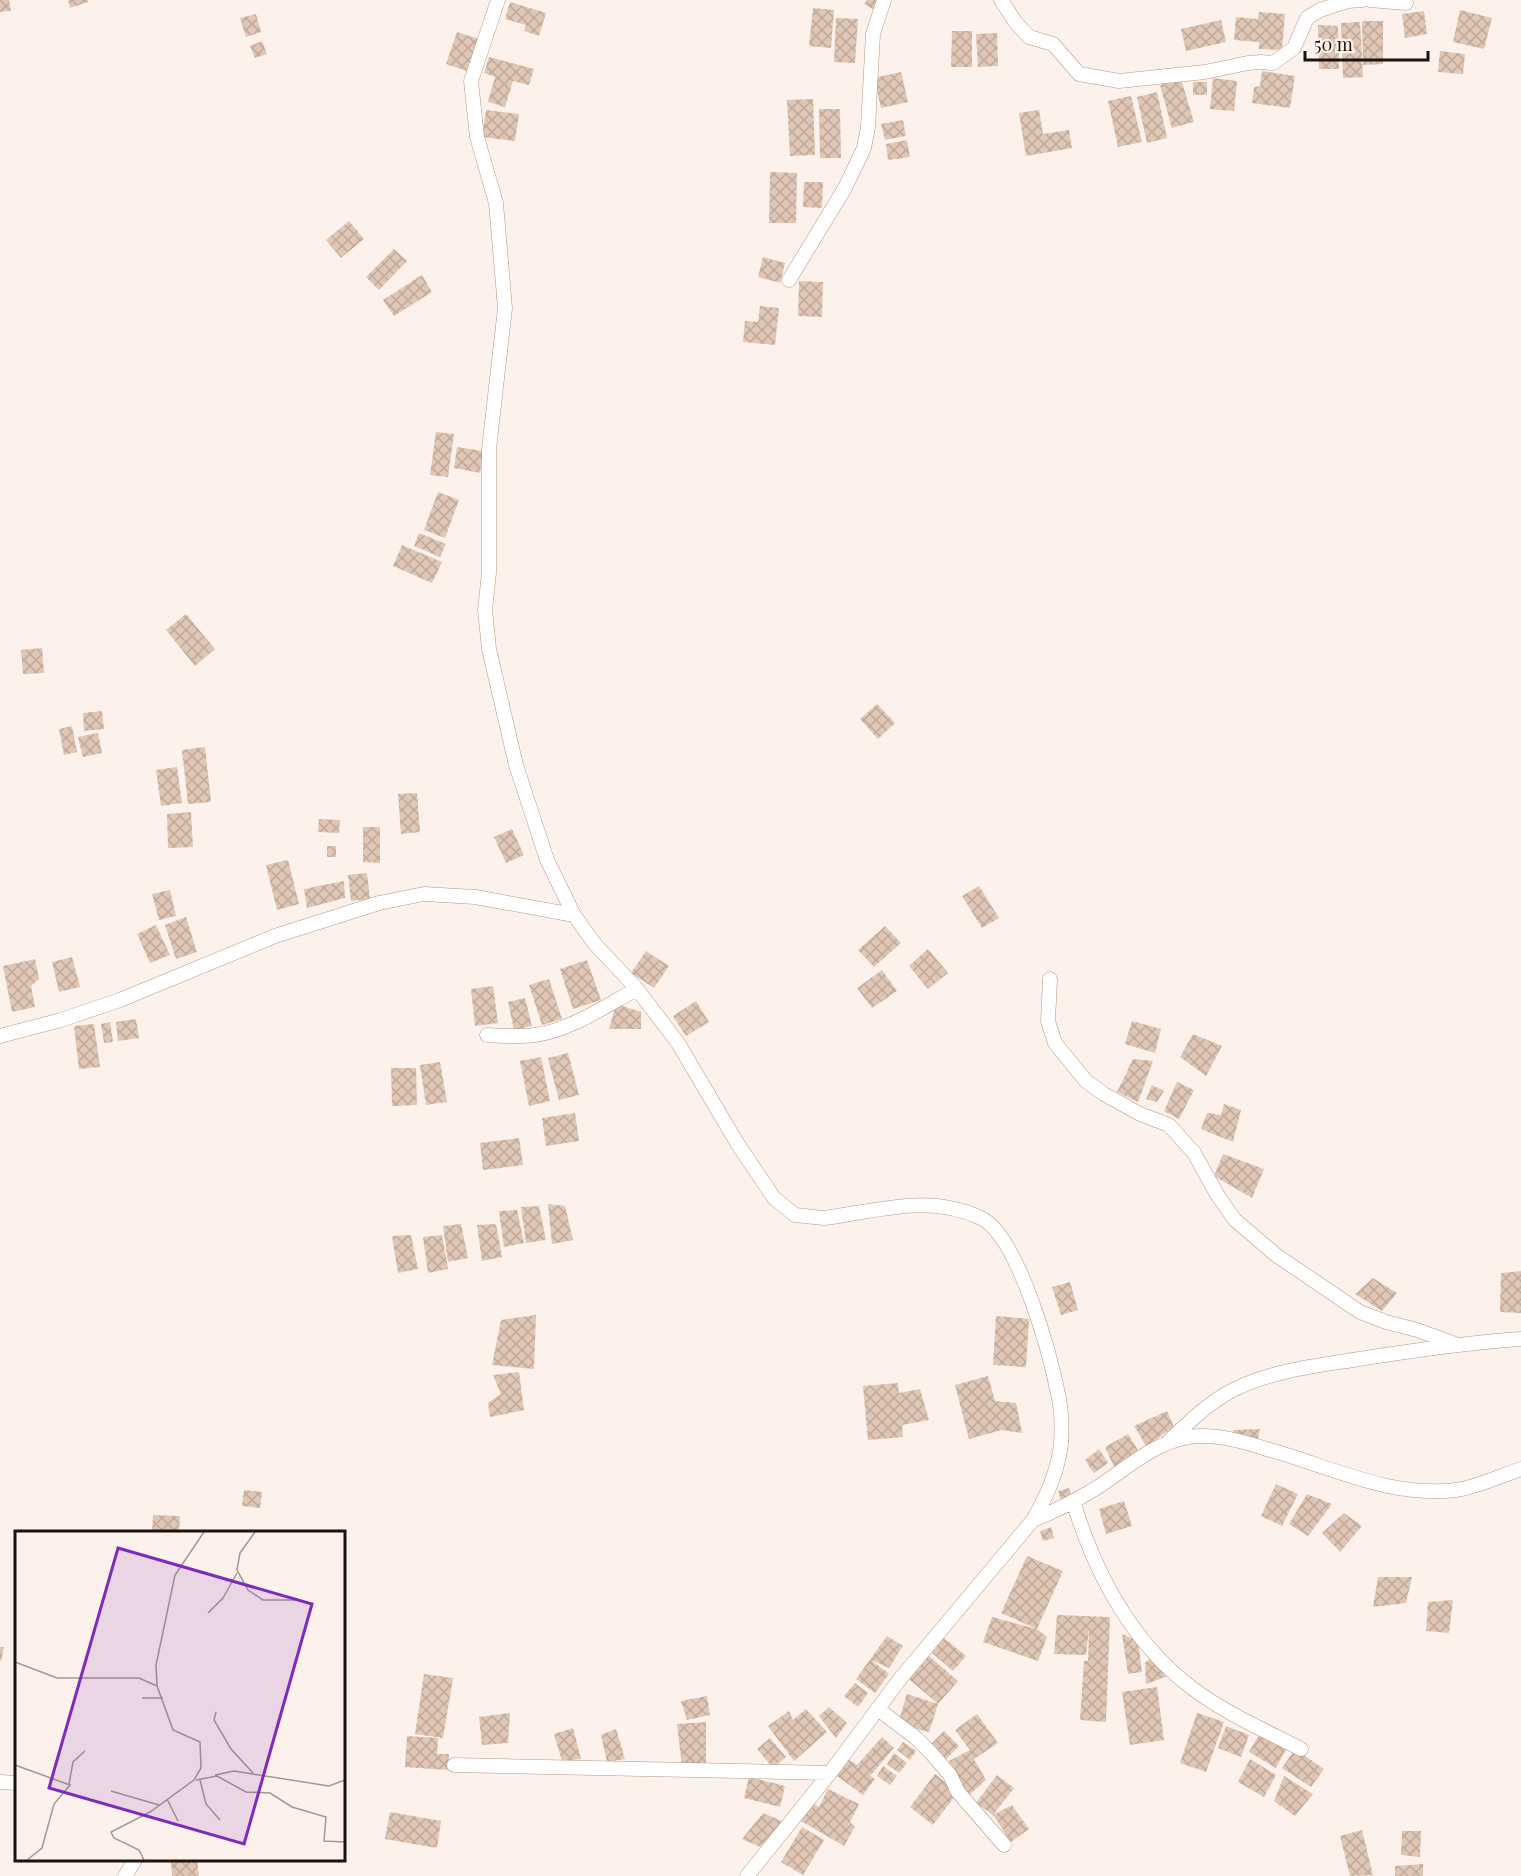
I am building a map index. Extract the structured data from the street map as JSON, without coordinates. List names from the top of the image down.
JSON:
{
  "scale_bar": "50 m"
}
